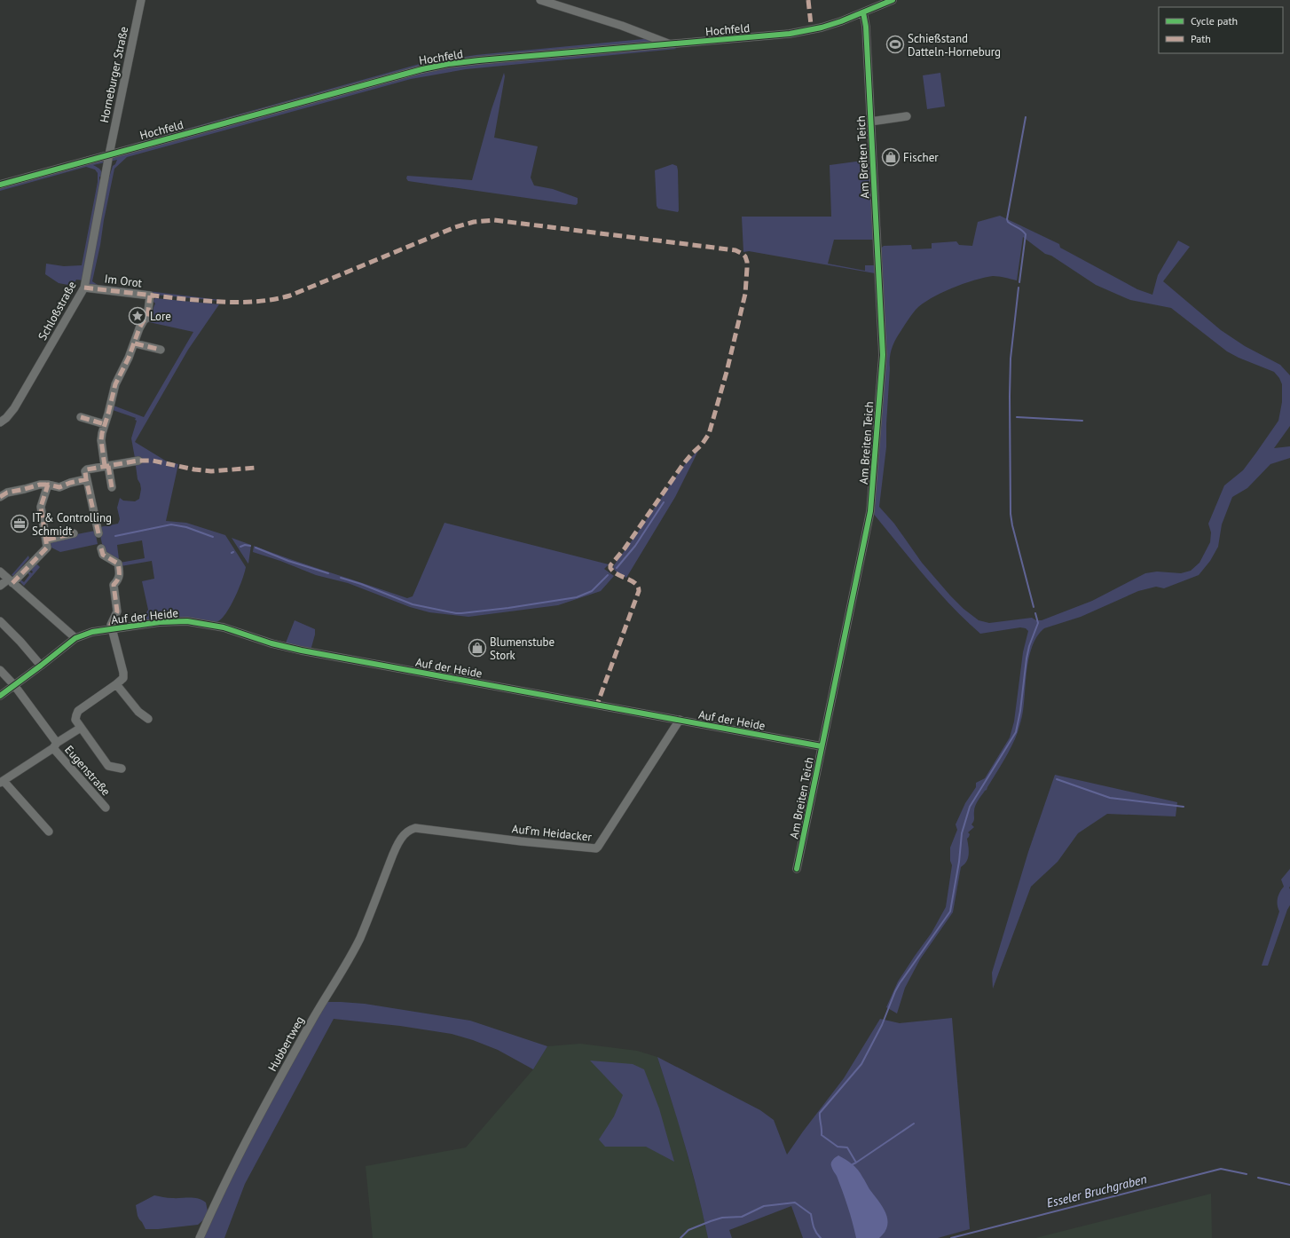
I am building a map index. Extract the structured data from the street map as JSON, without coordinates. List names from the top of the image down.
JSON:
{
  "streets": {
    "street": [
      "Hochfeld",
      "Horneburger Straße",
      "Am Breiten Teich",
      "Im Orot",
      "Schloßstraße",
      "Auf der Heide",
      "Eugenstraße",
      "Auf'm Heidacker",
      "Hubbertweg"
    ]
  },
  "crossings": [
    ["Hochfeld", "Horneburger Straße"],
    ["Hochfeld", "Am Breiten Teich"],
    ["Hochfeld", "Schloßstraße"],
    ["Horneburger Straße", "Schloßstraße"],
    ["Am Breiten Teich", "Auf der Heide"],
    ["Im Orot", "Schloßstraße"],
    ["Auf der Heide", "Eugenstraße"],
    ["Auf der Heide", "Auf'm Heidacker"],
    ["Auf'm Heidacker", "Hubbertweg"]
  ],
  "water": ["Esseler Bruchgraben"],
  "places": {
    "sports": ["Schießstand Datteln-Horneburg"],
    "shop": ["Fischer", "Blumenstube Stork"],
    "place": ["Lore"],
    "office": ["IT & Controlling Schmidt"]
  },
  "legend": ["Cycle path", "Path"]
}
